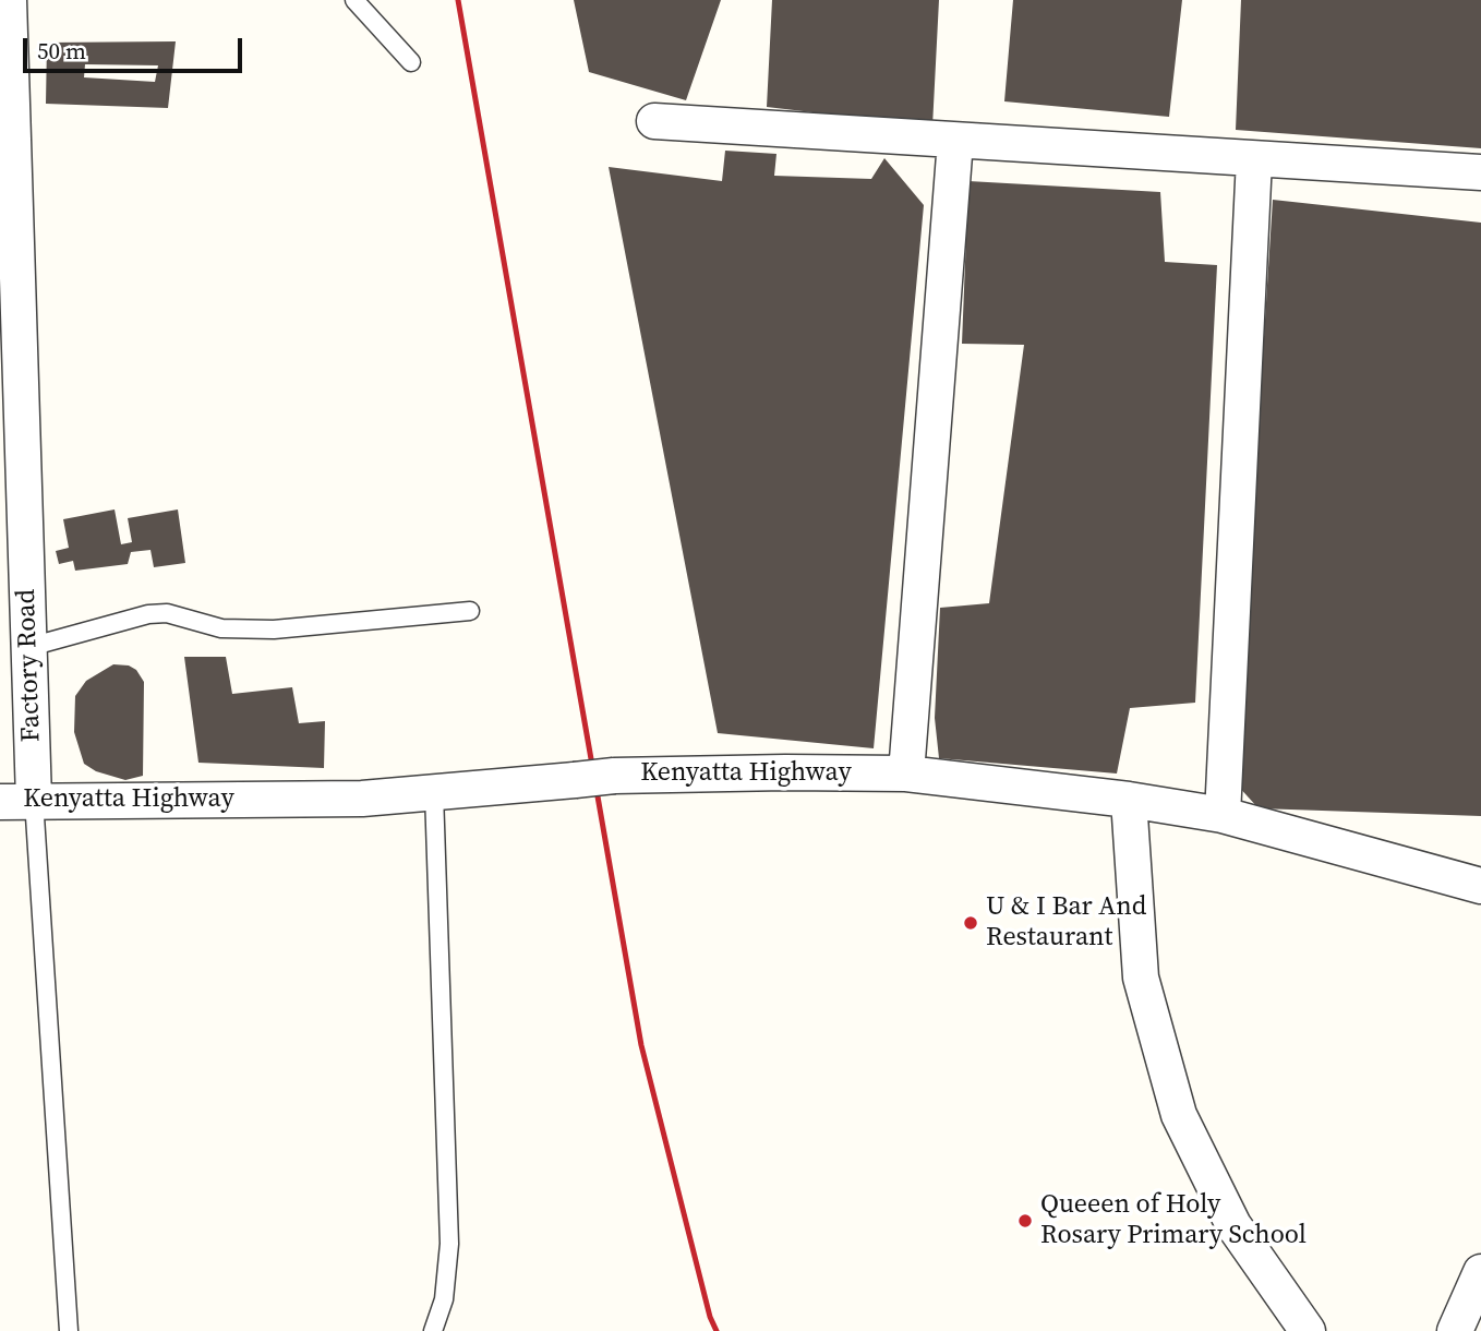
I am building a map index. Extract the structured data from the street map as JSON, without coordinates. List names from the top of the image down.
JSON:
{
  "streets": {
    "street": ["Factory Road", "Kenyatta Highway"]
  },
  "crossings": [
    ["Factory Road", "Kenyatta Highway"]
  ],
  "places": ["U & I Bar And Restaurant", "Queeen of Holy Rosary Primary School"],
  "scale_bar": "50 m"
}
